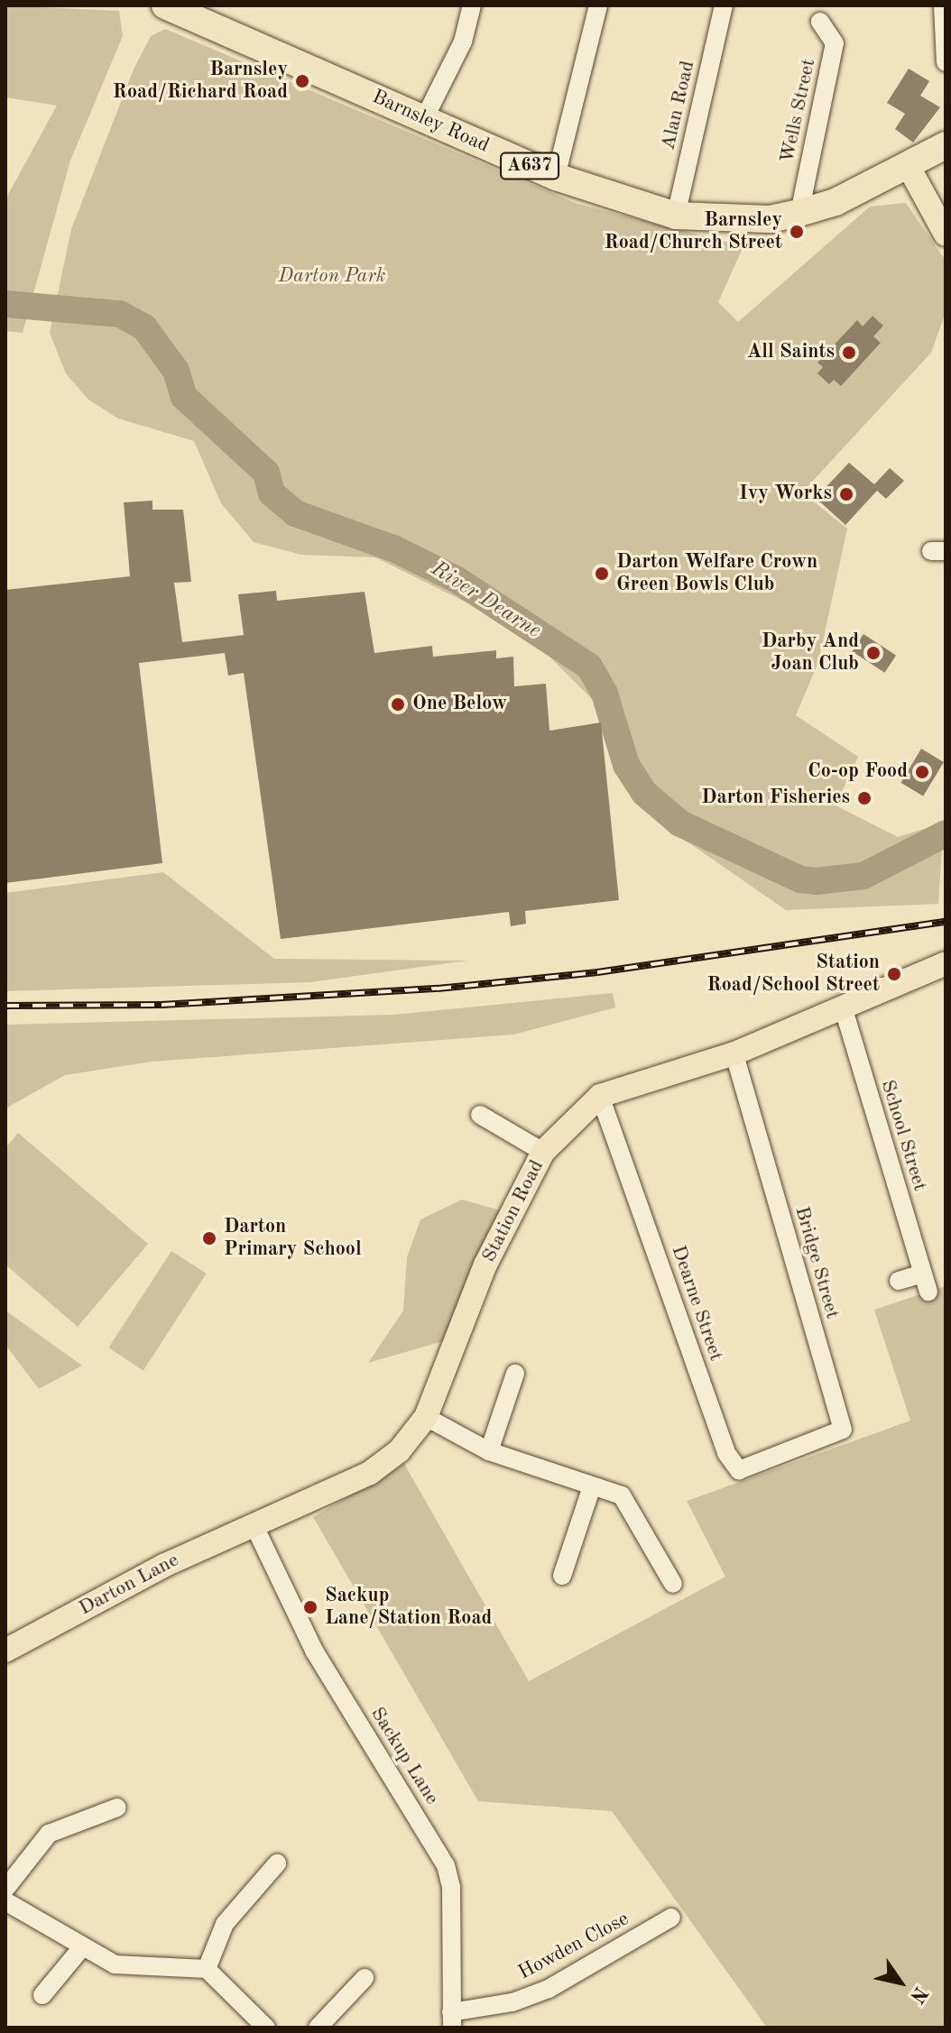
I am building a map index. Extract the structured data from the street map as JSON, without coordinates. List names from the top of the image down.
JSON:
{
  "streets": {
    "highway": ["Barnsley Road", "A637"],
    "main road": ["Station Road", "Darton Lane"],
    "street": [
      "Alan Road",
      "Wells Street",
      "School Street",
      "Bridge Street",
      "Dearne Street",
      "Sackup Lane",
      "Howden Close"
    ]
  },
  "crossings": [
    ["Alan Road", "Barnsley Road"],
    ["Wells Street", "Barnsley Road"],
    ["Barnsley Road", "A637"],
    ["School Street", "Station Road"],
    ["Station Road", "Bridge Street"],
    ["Station Road", "Dearne Street"],
    ["Station Road", "Darton Lane"],
    ["Station Road", "Sackup Lane"],
    ["Bridge Street", "Dearne Street"],
    ["Darton Lane", "Sackup Lane"],
    ["Sackup Lane", "Howden Close"]
  ],
  "water": ["River Dearne"],
  "parks": ["Darton Park"],
  "places": [
    "Barnsley Road/Richard Road",
    "Barnsley Road/Church Street",
    "All Saints",
    "Ivy Works",
    "Darton Welfare Crown Green Bowls Club",
    "Darby And Joan Club",
    "One Below",
    "Co-op Food",
    "Darton Fisheries",
    "Station Road/School Street",
    "Darton Primary School",
    "Sackup Lane/Station Road"
  ],
  "north": "bottom right"
}
